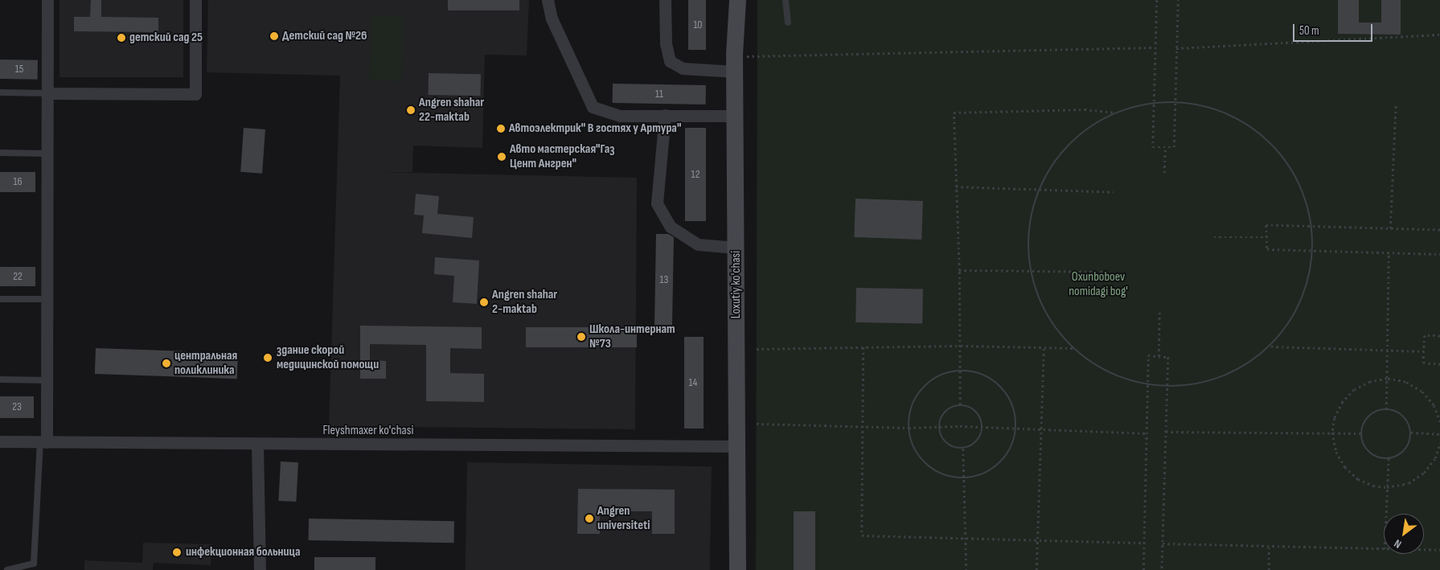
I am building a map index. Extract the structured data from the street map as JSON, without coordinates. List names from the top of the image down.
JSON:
{
  "streets": {
    "street": ["Loxutiy ko'chasi", "Fleyshmaxer ko'chasi"]
  },
  "crossings": [
    ["Loxutiy ko'chasi", "Fleyshmaxer ko'chasi"]
  ],
  "parks": ["Oxunboboev nomidagi bog'"],
  "places": [
    "Детский сад №26",
    "детский сад 25",
    "Angren shahar 22-maktab",
    "Автоэлектрик\" В гостях у Артура\"",
    "Авто мастерская\"Газ Цент Ангрен\"",
    "Angren shahar 2-maktab",
    "Школа-интернат №73",
    "здание скорой медицинской помощи",
    "центральная поликлиника",
    "Angren universiteti",
    "инфекционная больница"
  ],
  "house_numbers": [
    "10",
    "15",
    "11",
    "12",
    "16",
    "22",
    "13",
    "14",
    "23"
  ],
  "scale_bar": "50 m",
  "north": "bottom left"
}
